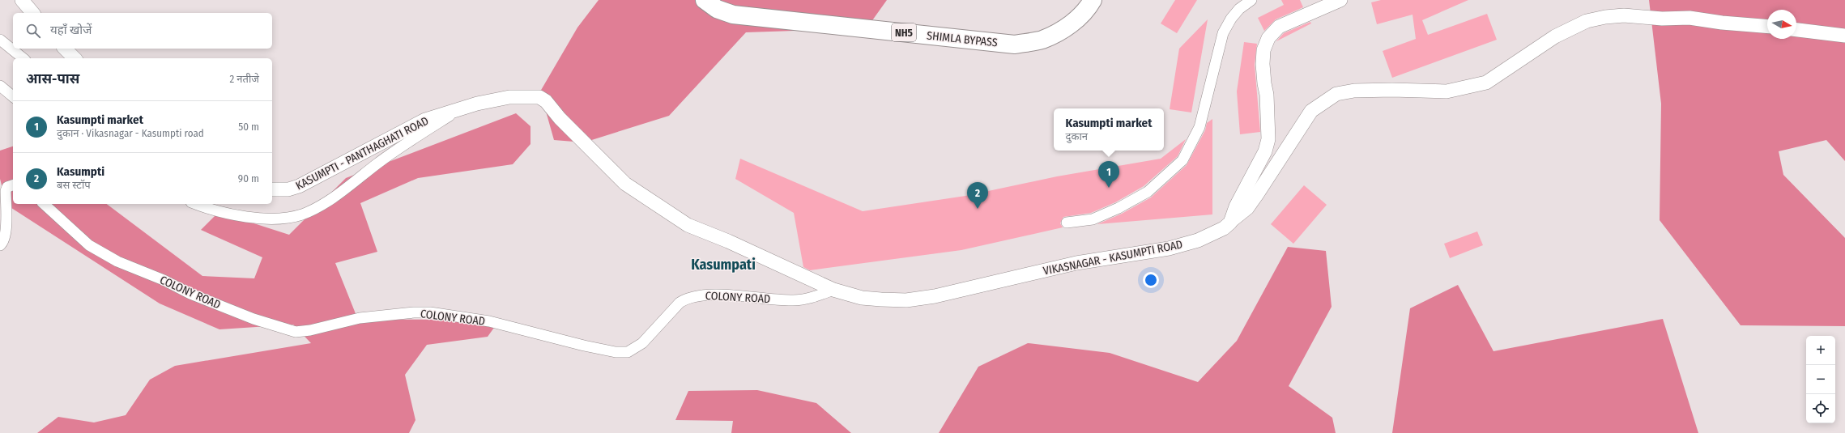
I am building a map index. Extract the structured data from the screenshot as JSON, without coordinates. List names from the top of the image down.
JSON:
{
  "streets": {
    "highway": ["NH5", "SHIMLA BYPASS"],
    "street": ["KASUMPTI - PANTHAGHATI ROAD", "VIKASNAGAR - KASUMPTI ROAD", "COLONY ROAD"]
  },
  "crossings": [
    ["KASUMPTI - PANTHAGHATI ROAD", "VIKASNAGAR - KASUMPTI ROAD"],
    ["KASUMPTI - PANTHAGHATI ROAD", "COLONY ROAD"]
  ],
  "districts": ["Kasumpati"],
  "north": "right",
  "page": {
    "search": "यहाँ खोजें",
    "heading": ["आस-पास", "2 नतीजे"],
    "list": [
      {
        "mark": "1",
        "name": "Kasumpti market",
        "note": "दुकान · Vikasnagar - Kasumpti road",
        "value": "50 m"
      },
      {
        "mark": "2",
        "name": "Kasumpti",
        "note": "बस स्टॉप",
        "value": "90 m"
      }
    ],
    "popup": ["Kasumpti market", "दुकान"],
    "pins": ["1", "2"],
    "map_buttons": ["+", "−"]
  }
}
